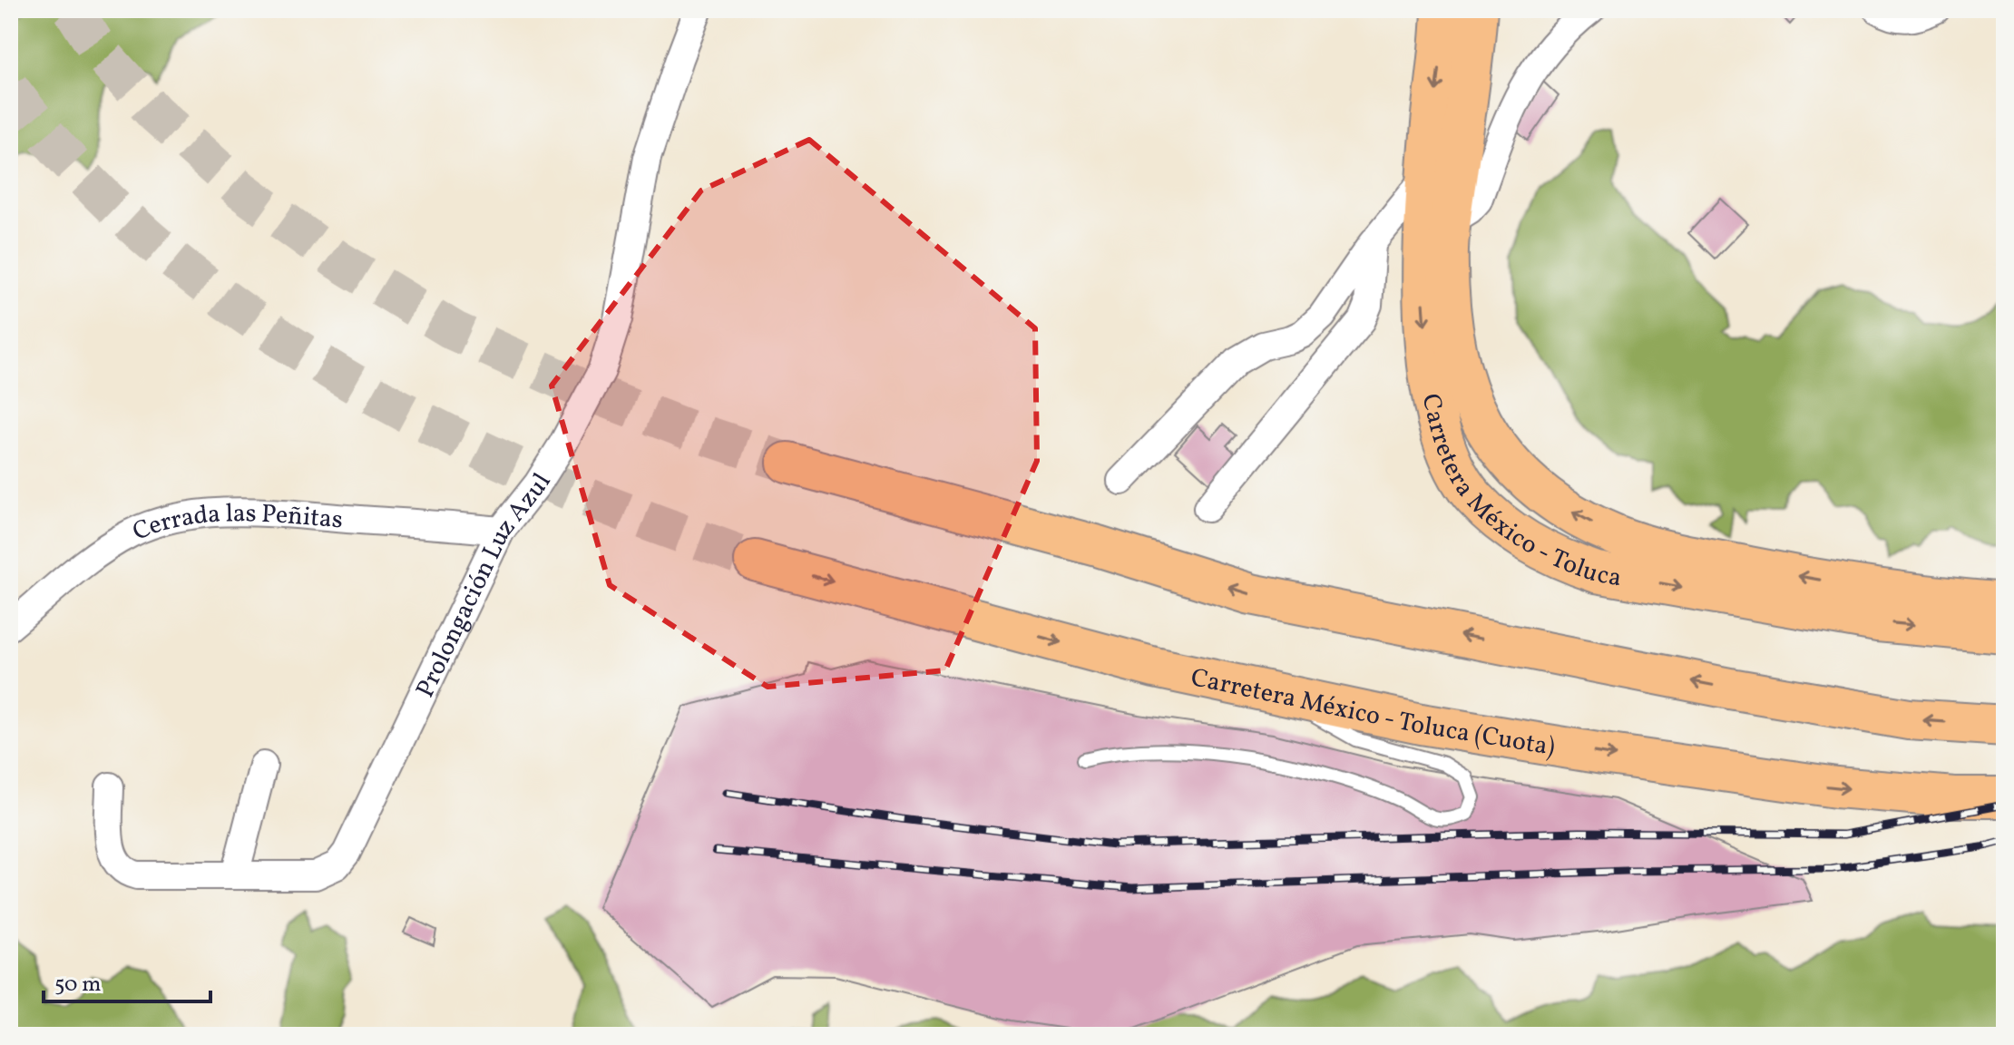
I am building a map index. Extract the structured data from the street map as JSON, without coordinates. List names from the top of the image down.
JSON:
{
  "streets": {
    "main road": ["Carretera México - Toluca", "Carretera México - Toluca (Cuota)"],
    "street": ["Cerrada las Peñitas", "Prolongación Luz Azul"]
  },
  "crossings": [
    ["Cerrada las Peñitas", "Prolongación Luz Azul"]
  ],
  "scale_bar": "50 m"
}
